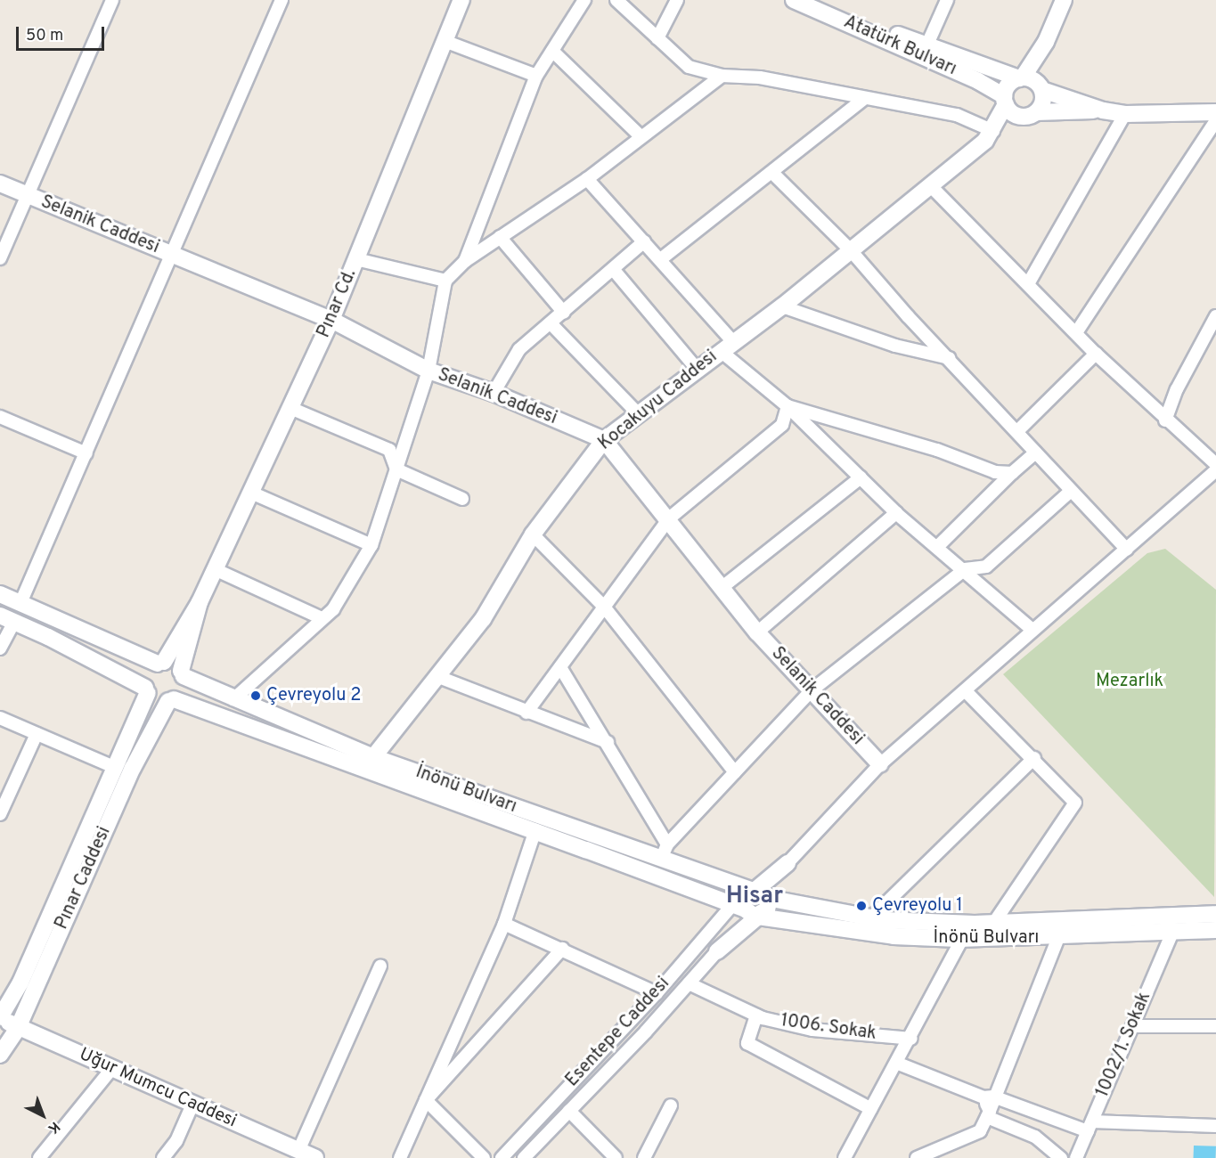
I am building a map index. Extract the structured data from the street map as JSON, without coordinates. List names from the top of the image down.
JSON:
{
  "streets": {
    "main road": [
      "Atatürk Bulvarı",
      "Selanik Caddesi",
      "Pınar Cd.",
      "Kocakuyu Caddesi",
      "İnönü Bulvarı",
      "Pınar Caddesi",
      "Uğur Mumcu Caddesi"
    ],
    "street": ["1006. Sokak", "Esentepe Caddesi", "1002/1. Sokak"]
  },
  "crossings": [
    ["Atatürk Bulvarı", "Kocakuyu Caddesi"],
    ["Selanik Caddesi", "Pınar Cd."],
    ["Selanik Caddesi", "Kocakuyu Caddesi"],
    ["Kocakuyu Caddesi", "İnönü Bulvarı"],
    ["İnönü Bulvarı", "Pınar Caddesi"],
    ["İnönü Bulvarı", "Esentepe Caddesi"],
    ["İnönü Bulvarı", "1002/1. Sokak"],
    ["Pınar Caddesi", "Uğur Mumcu Caddesi"],
    ["1006. Sokak", "Esentepe Caddesi"]
  ],
  "districts": ["Hisar"],
  "parks": ["Mezarlık"],
  "places": ["Çevreyolu 2", "Çevreyolu 1"],
  "scale_bar": "50 m",
  "north": "bottom right"
}
